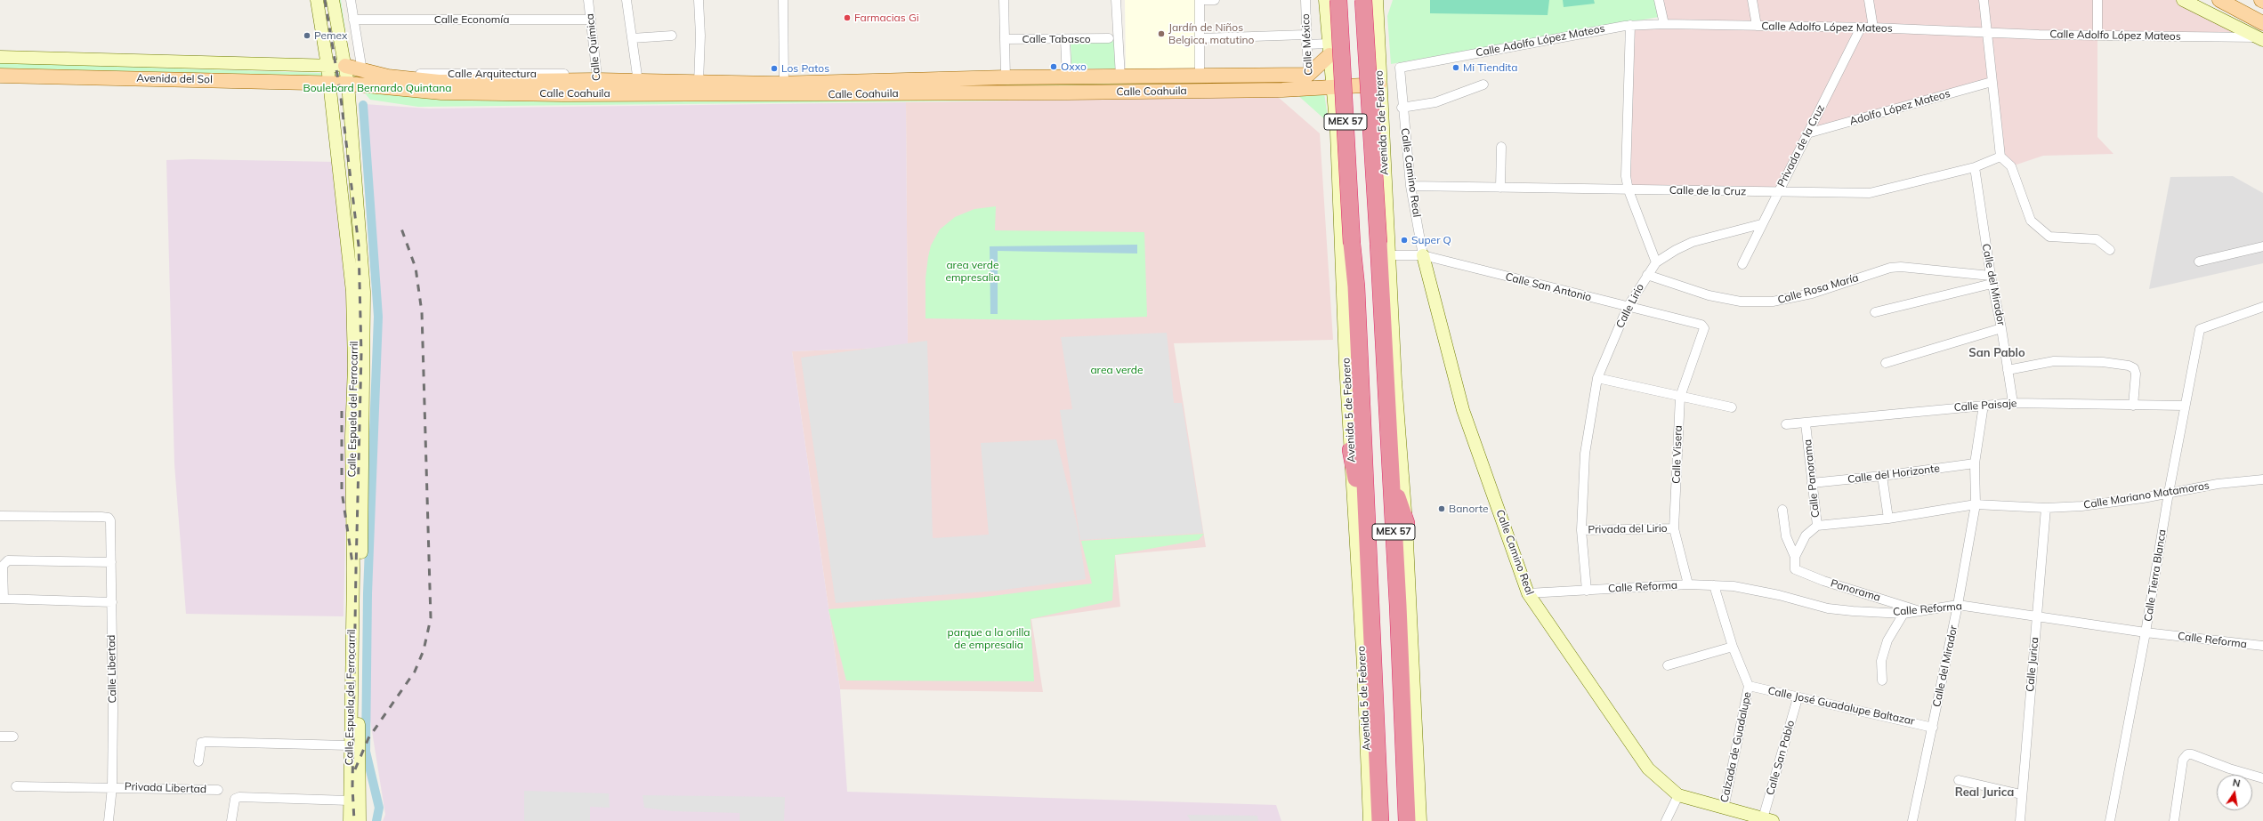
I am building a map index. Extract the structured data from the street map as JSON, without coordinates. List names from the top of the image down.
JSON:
{
  "streets": {
    "highway": ["MEX 57", "Avenida 5 de Febrero"],
    "main road": ["Avenida del Sol", "Calle Coahuila"],
    "street": [
      "Calle Economía",
      "Calle Adolfo López Mateos",
      "Calle Tabasco",
      "Calle México",
      "Calle Química",
      "Adolfo López Mateos",
      "Privada de la Cruz",
      "Calle Camino Real",
      "Calle de la Cruz",
      "Calle del Mirador",
      "Calle San Antonio",
      "Calle Rosa María",
      "Calle Lirio",
      "Calle Paisaje",
      "Calle Espuela del Ferrocarril",
      "Calle Visera",
      "Calle del Horizonte",
      "Calle Panorama",
      "Calle Mariano Matamoros",
      "Privada del Lirio",
      "Calle Tierra Blanca",
      "Calle Reforma",
      "Panorama",
      "Calle Jurica",
      "Calle Libertad",
      "Calle José Guadalupe Baltazar",
      "Calzada de Guadalupe",
      "Calle San Pablo",
      "Privada Libertad"
    ]
  },
  "crossings": [
    ["Calle Economía", "Calle Química"],
    ["Calle Adolfo López Mateos", "Privada de la Cruz"],
    ["Calle Adolfo López Mateos", "Calle Camino Real"],
    ["Calle México", "Calle Coahuila"],
    ["Calle Química", "Calle Coahuila"],
    ["Avenida del Sol", "Calle Coahuila"],
    ["Avenida del Sol", "Calle Espuela del Ferrocarril"],
    ["Calle Coahuila", "Avenida 5 de Febrero"],
    ["Calle Coahuila", "Calle Espuela del Ferrocarril"],
    ["Adolfo López Mateos", "Privada de la Cruz"],
    ["Avenida 5 de Febrero", "Calle San Antonio"],
    ["Privada de la Cruz", "Calle de la Cruz"],
    ["Calle Camino Real", "Calle de la Cruz"],
    ["Calle Camino Real", "Calle San Antonio"],
    ["Calle Camino Real", "Calle Reforma"],
    ["Calle Camino Real", "Calzada de Guadalupe"],
    ["Calle Camino Real", "Calle San Pablo"],
    ["Calle de la Cruz", "Calle del Mirador"],
    ["Calle del Mirador", "Calle Rosa María"],
    ["Calle del Mirador", "Calle Paisaje"],
    ["Calle del Mirador", "Calle del Horizonte"],
    ["Calle del Mirador", "Calle Mariano Matamoros"],
    ["Calle del Mirador", "Calle Reforma"],
    ["Calle del Mirador", "Calle José Guadalupe Baltazar"],
    ["Calle San Antonio", "Calle Lirio"],
    ["Calle San Antonio", "Calle Visera"],
    ["Calle Rosa María", "Calle Lirio"],
    ["Calle Lirio", "Privada del Lirio"],
    ["Calle Lirio", "Calle Reforma"],
    ["Calle Paisaje", "Calle Panorama"],
    ["Calle Paisaje", "Calle Tierra Blanca"],
    ["Calle Visera", "Privada del Lirio"],
    ["Calle Visera", "Calle Reforma"],
    ["Calle del Horizonte", "Calle Panorama"],
    ["Calle Panorama", "Calle Mariano Matamoros"],
    ["Calle Panorama", "Panorama"],
    ["Calle Mariano Matamoros", "Calle Tierra Blanca"],
    ["Calle Mariano Matamoros", "Calle Jurica"],
    ["Calle Tierra Blanca", "Calle Reforma"],
    ["Calle Reforma", "Panorama"],
    ["Calle Reforma", "Calle Jurica"],
    ["Calle Reforma", "Calzada de Guadalupe"],
    ["Calle Libertad", "Privada Libertad"],
    ["Calle José Guadalupe Baltazar", "Calzada de Guadalupe"],
    ["Calle José Guadalupe Baltazar", "Calle San Pablo"]
  ],
  "districts": ["San Pablo", "Real Jurica"],
  "parks": [
    "Boulebard Bernardo Quintana",
    "area verde empresalia",
    "area verde",
    "parque a la orilla de empresalia"
  ],
  "places": [
    "Farmacias Gi",
    "Jardín de Niños Belgica, matutino",
    "Pemex",
    "Oxxo",
    "Mi Tiendita",
    "Los Patos",
    "Super Q",
    "Banorte"
  ],
  "north": "top"
}
